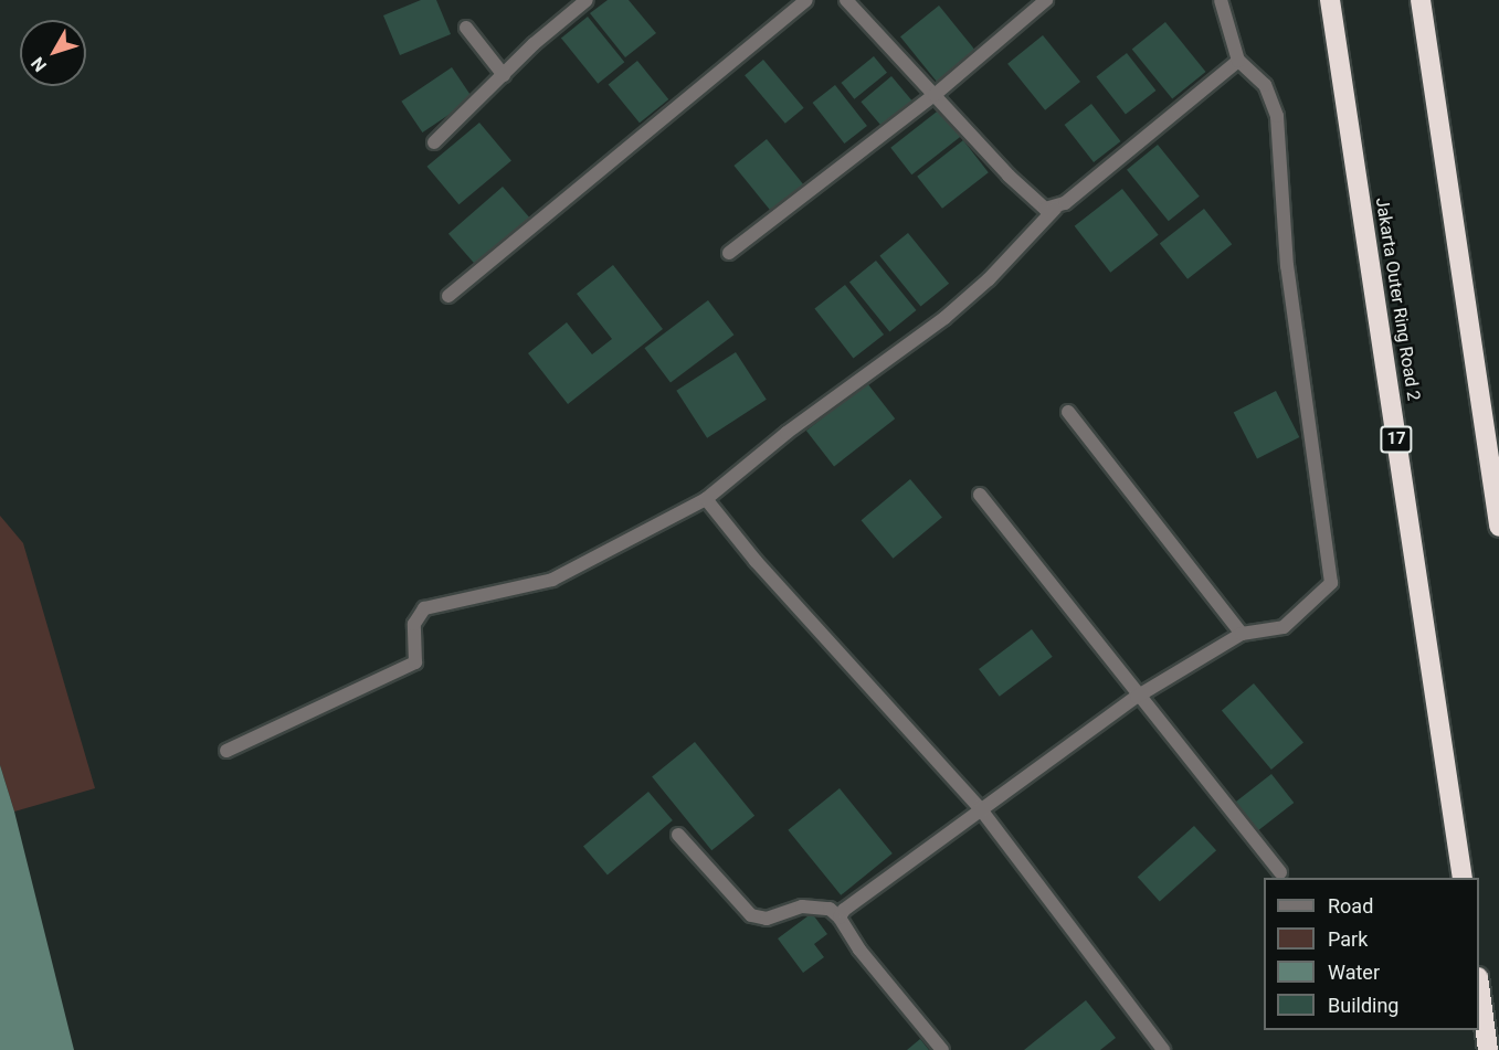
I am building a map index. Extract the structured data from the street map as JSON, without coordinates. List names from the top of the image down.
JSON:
{
  "streets": {
    "highway": ["Jakarta Outer Ring Road 2", "17"]
  },
  "legend": [
    "Road",
    "Park",
    "Water",
    "Building"
  ],
  "north": "bottom left"
}
